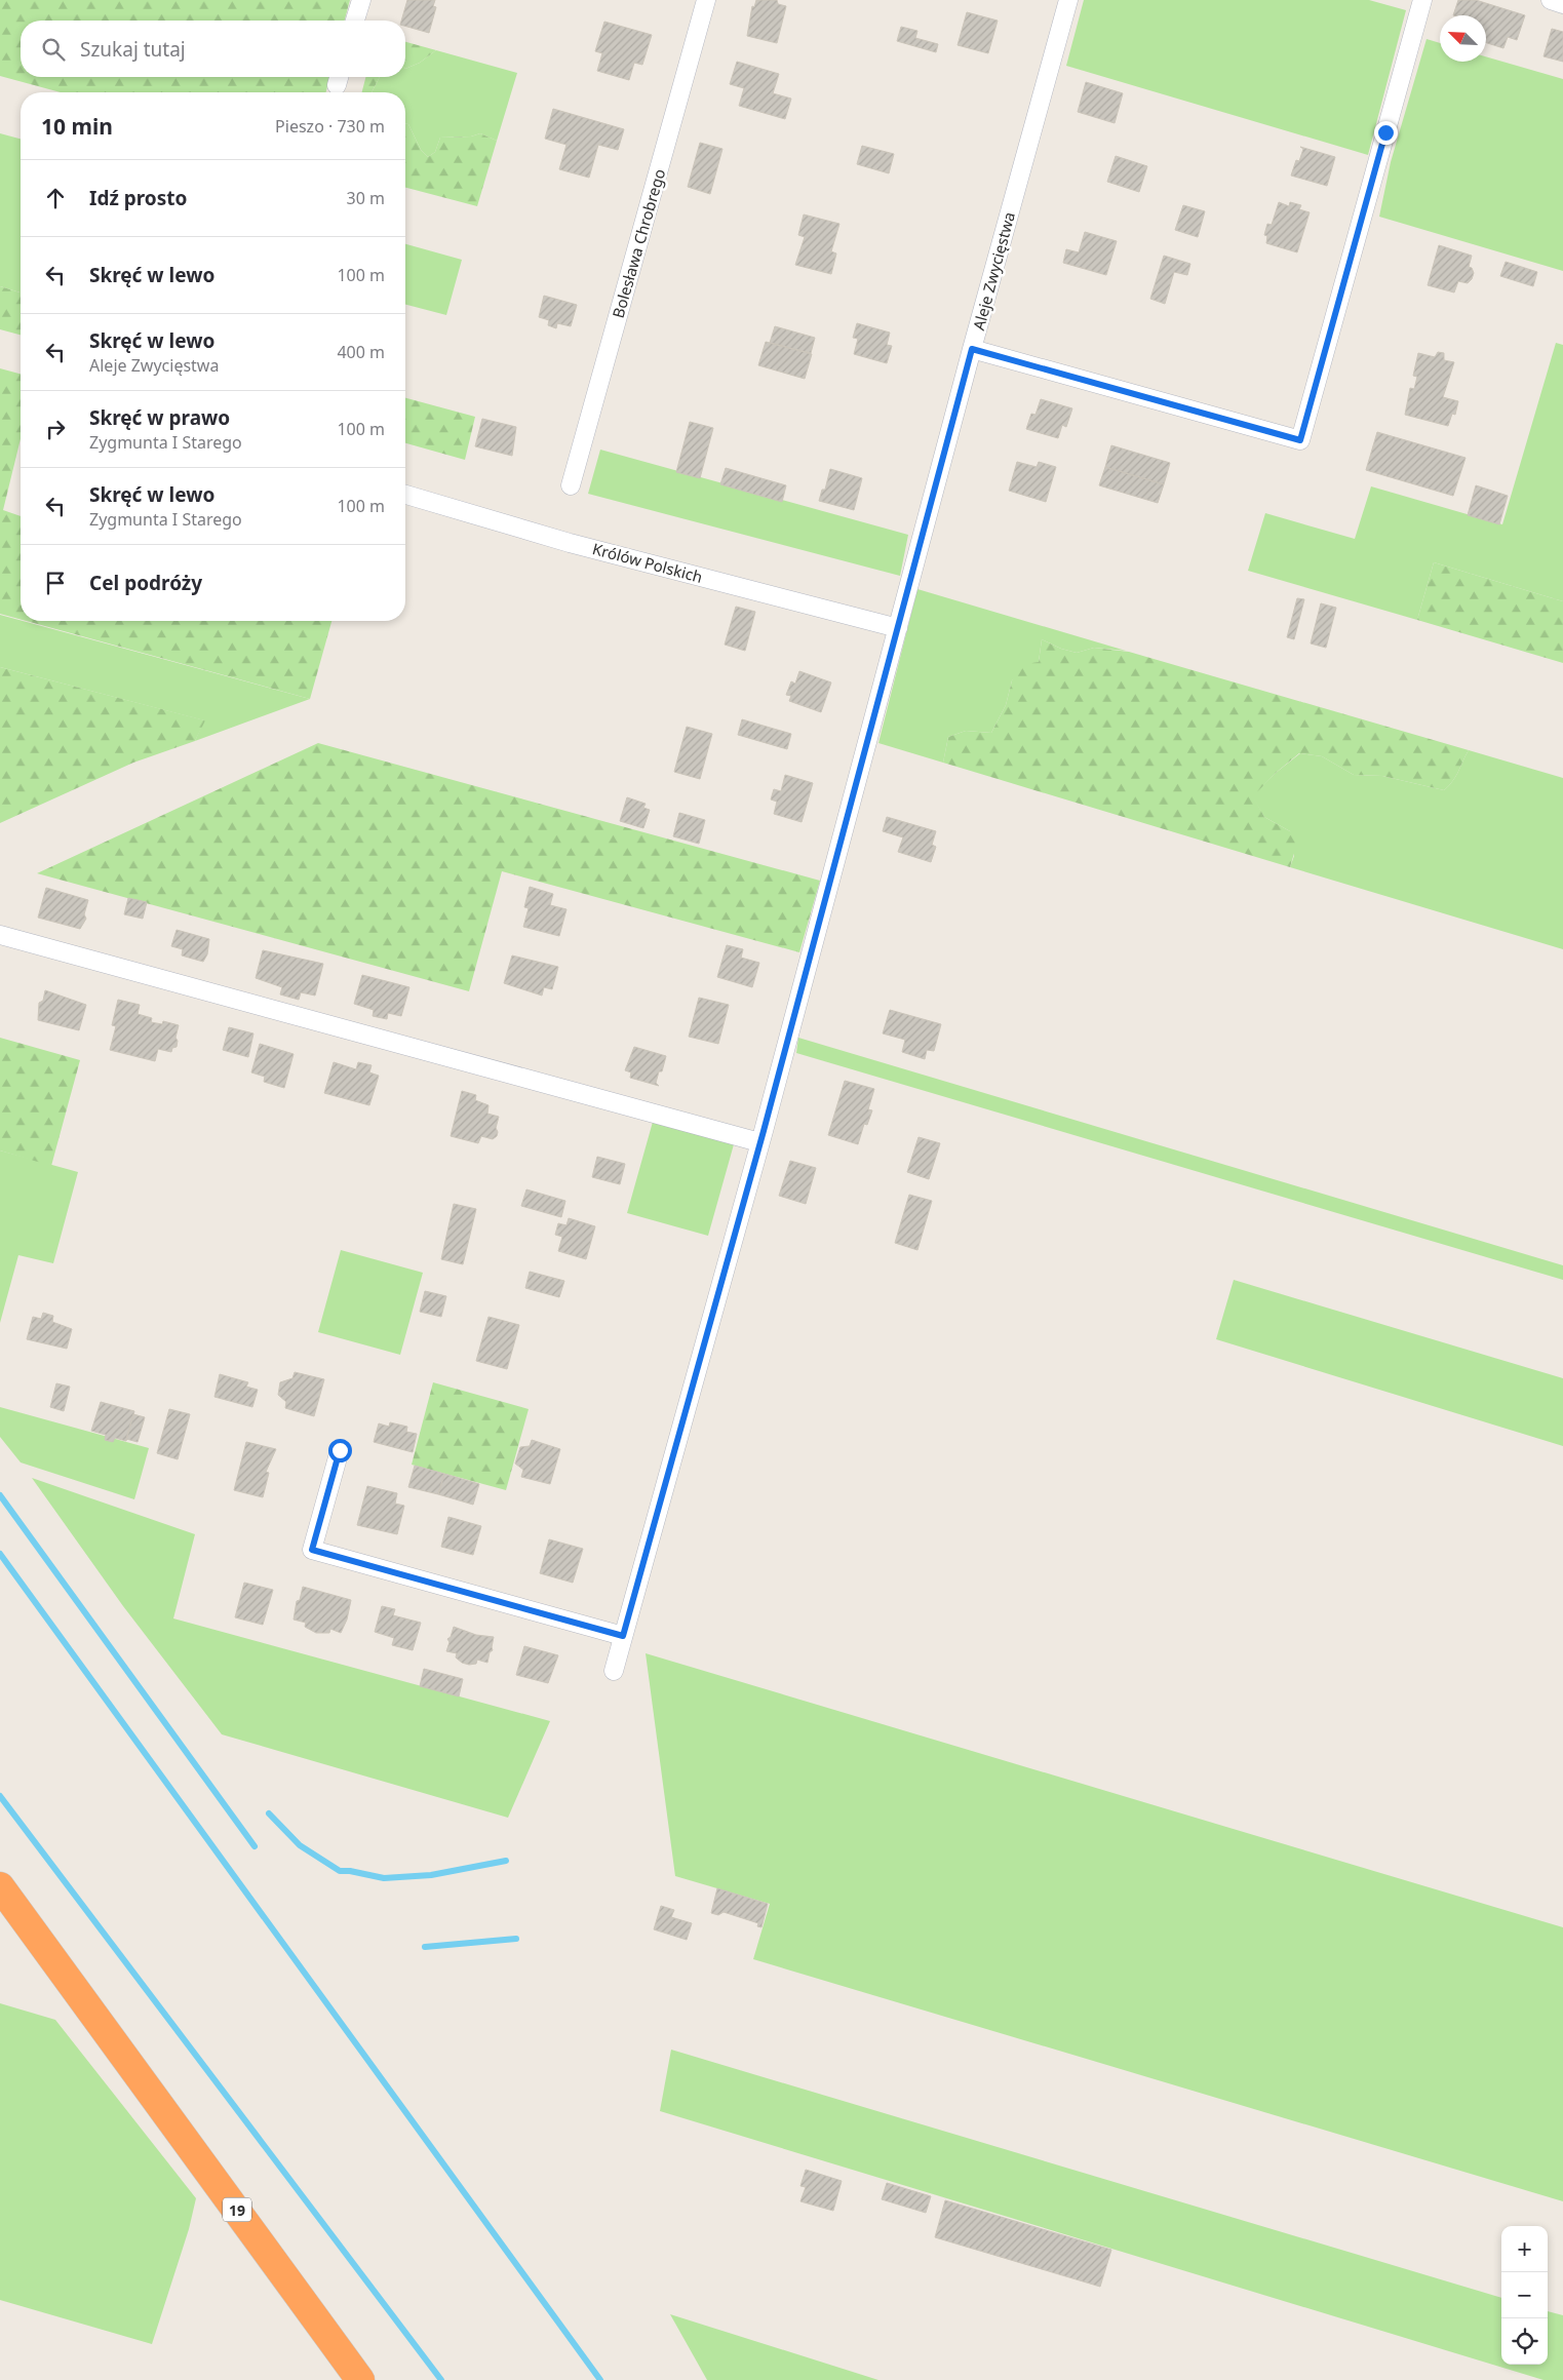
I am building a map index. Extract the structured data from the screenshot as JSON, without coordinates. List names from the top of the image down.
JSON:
{
  "streets": {
    "highway": ["19"],
    "street": ["Bolesława Chrobrego", "Aleje Zwycięstwa", "Królów Polskich"]
  },
  "crossings": [
    ["Aleje Zwycięstwa", "Królów Polskich"]
  ],
  "north": "top left",
  "page": {
    "search": "Szukaj tutaj",
    "heading": ["10 min", "Pieszo · 730 m"],
    "list": [
      ["Idź prosto", "30 m"],
      ["Skręć w lewo", "100 m"],
      ["Skręć w lewo", "Aleje Zwycięstwa", "400 m"],
      ["Skręć w prawo", "Zygmunta I Starego", "100 m"],
      ["Skręć w lewo", "Zygmunta I Starego", "100 m"],
      "Cel podróży"
    ],
    "map_buttons": ["+", "−"]
  }
}
